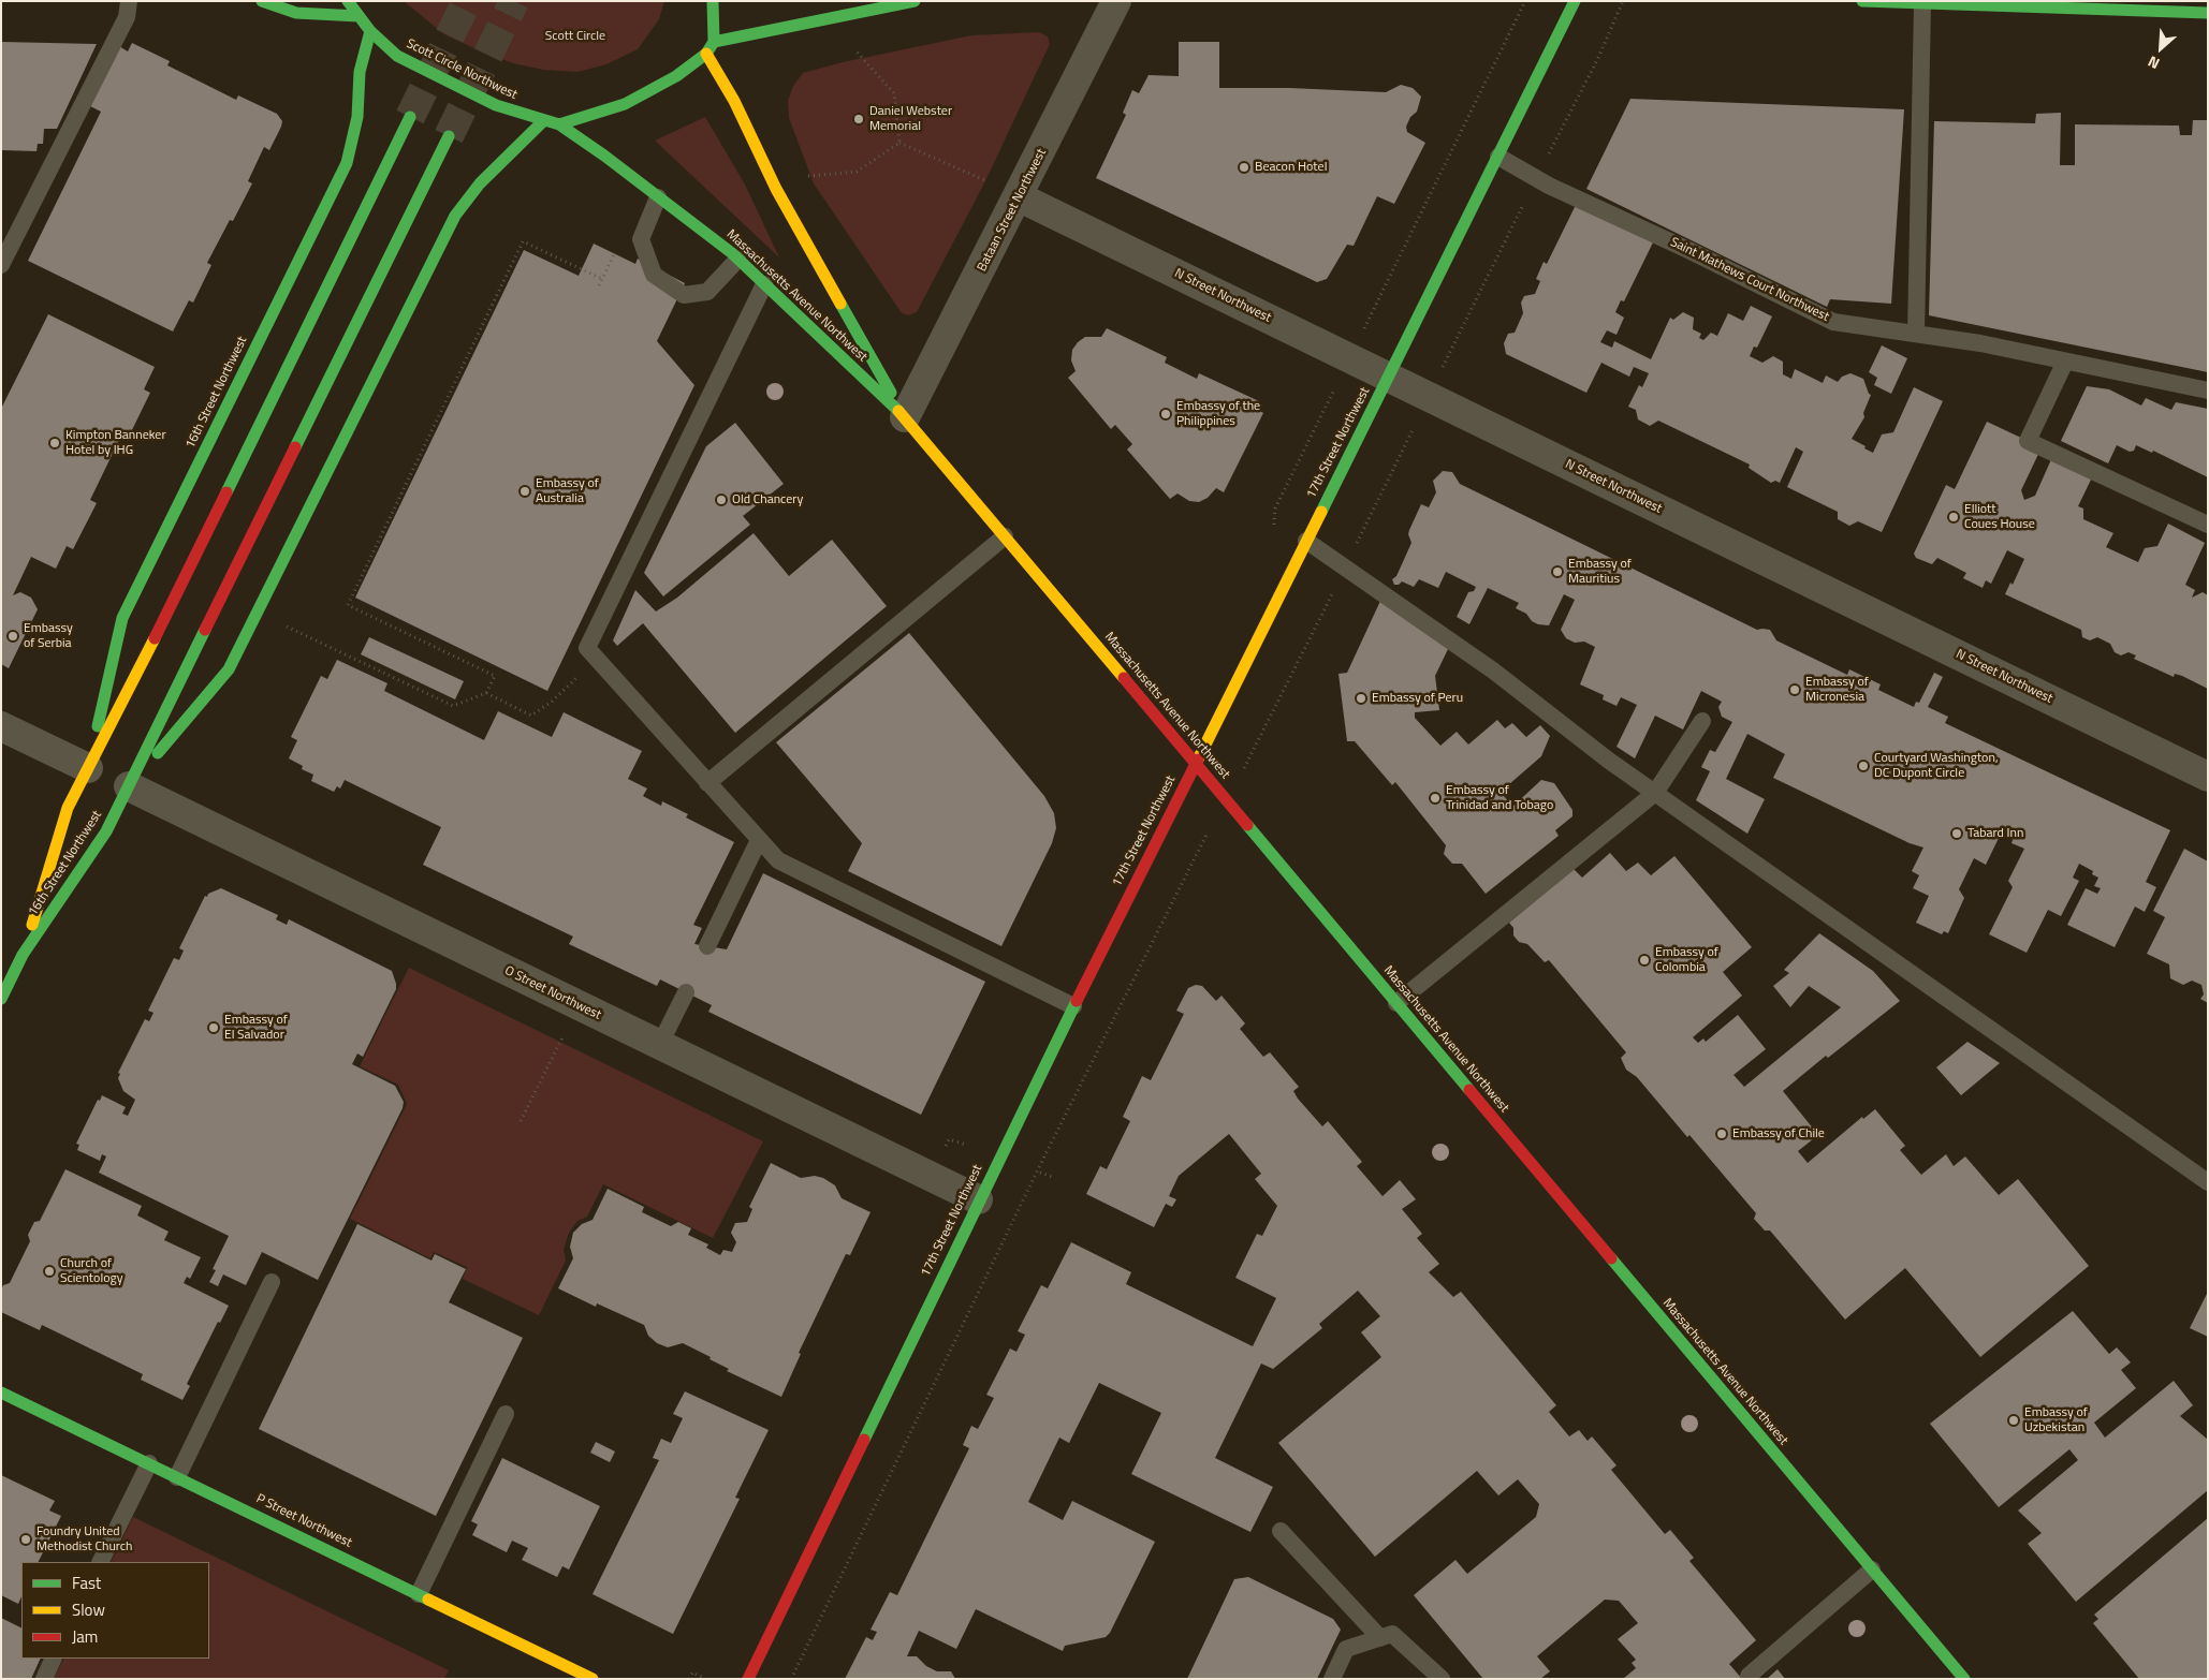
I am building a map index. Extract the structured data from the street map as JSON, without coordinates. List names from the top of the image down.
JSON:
{
  "streets": {
    "main road": [
      "Scott Circle Northwest",
      "Massachusetts Avenue Northwest",
      "16th Street Northwest",
      "17th Street Northwest",
      "P Street Northwest"
    ],
    "street": ["Bataan Street Northwest", "N Street Northwest", "O Street Northwest"],
    "lane": ["Saint Mathews Court Northwest"]
  },
  "crossings": [
    ["Scott Circle Northwest", "Massachusetts Avenue Northwest"],
    ["Scott Circle Northwest", "16th Street Northwest"],
    ["Bataan Street Northwest", "Massachusetts Avenue Northwest"],
    ["Bataan Street Northwest", "N Street Northwest"],
    ["Saint Mathews Court Northwest", "17th Street Northwest"],
    ["Massachusetts Avenue Northwest", "17th Street Northwest"],
    ["N Street Northwest", "17th Street Northwest"],
    ["16th Street Northwest", "O Street Northwest"],
    ["17th Street Northwest", "O Street Northwest"]
  ],
  "parks": ["Scott Circle"],
  "places": [
    "Daniel Webster Memorial",
    "Beacon Hotel",
    "Embassy of the Philippines",
    "Kimpton Banneker Hotel by IHG",
    "Embassy of Australia",
    "Old Chancery",
    "Elliott Coues House",
    "Embassy of Mauritius",
    "Embassy of Serbia",
    "Embassy of Micronesia",
    "Embassy of Peru",
    "Courtyard Washington, DC Dupont Circle",
    "Embassy of Trinidad and Tobago",
    "Tabard Inn",
    "Embassy of Colombia",
    "Embassy of El Salvador",
    "Embassy of Chile",
    "Church of Scientology",
    "Embassy of Uzbekistan",
    "Foundry United Methodist Church"
  ],
  "legend": ["Fast", "Slow", "Jam"],
  "north": "bottom left"
}
